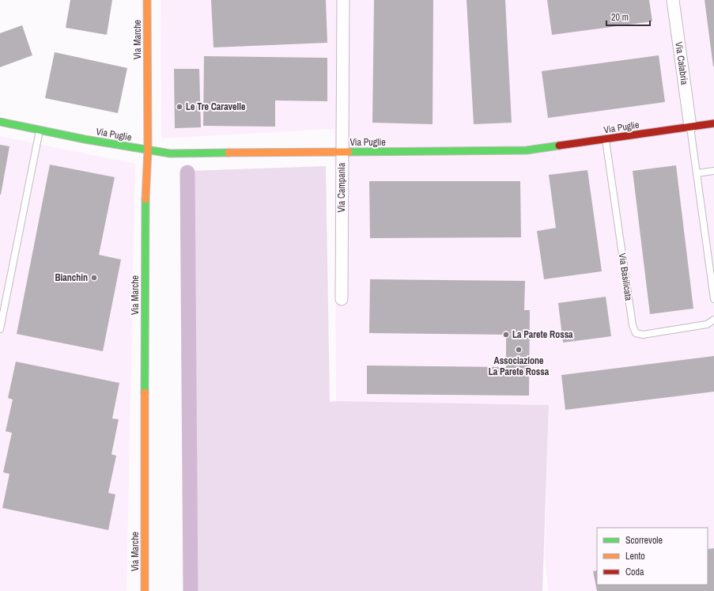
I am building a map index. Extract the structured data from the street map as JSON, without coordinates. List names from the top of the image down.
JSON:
{
  "streets": {
    "street": [
      "Via Marche",
      "Via Calabria",
      "Via Puglie",
      "Via Campania"
    ],
    "lane": ["Via Basilicata"]
  },
  "crossings": [
    ["Via Marche", "Via Puglie"],
    ["Via Calabria", "Via Puglie"],
    ["Via Puglie", "Via Campania"],
    ["Via Puglie", "Via Basilicata"]
  ],
  "places": [
    "Le Tre Caravelle",
    "Bianchin",
    "La Parete Rossa",
    "Associazione La Parete Rossa"
  ],
  "legend": ["Scorrevole", "Lento", "Coda"],
  "scale_bar": "20 m"
}
